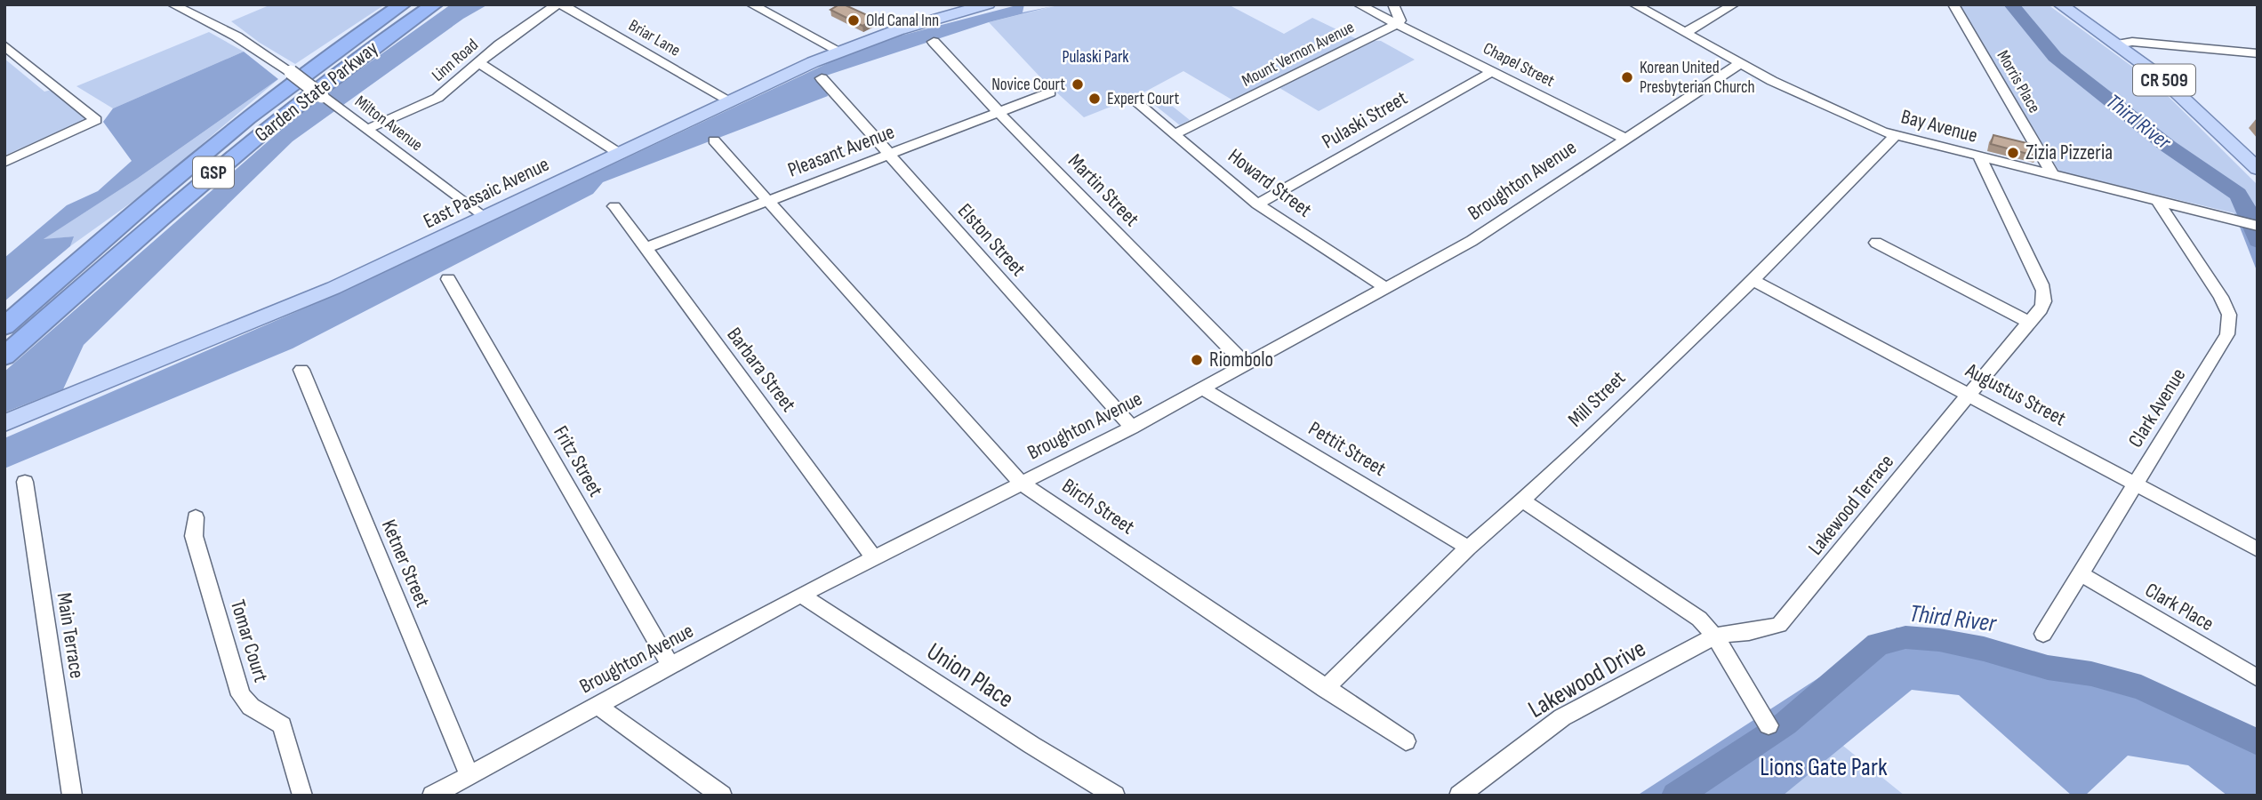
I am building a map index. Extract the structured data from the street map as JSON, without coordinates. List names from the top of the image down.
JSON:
{
  "streets": {
    "highway": ["Garden State Parkway", "GSP"],
    "main road": ["CR 509", "East Passaic Avenue"],
    "street": [
      "Briar Lane",
      "Mount Vernon Avenue",
      "Linn Road",
      "Chapel Street",
      "Morris Place",
      "Pulaski Street",
      "Milton Avenue",
      "Bay Avenue",
      "Pleasant Avenue",
      "Broughton Avenue",
      "Howard Street",
      "Martin Street",
      "Elston Street",
      "Barbara Street",
      "Augustus Street",
      "Mill Street",
      "Clark Avenue",
      "Pettit Street",
      "Fritz Street",
      "Lakewood Terrace",
      "Birch Street",
      "Ketner Street",
      "Clark Place",
      "Main Terrace",
      "Tomar Court",
      "Union Place",
      "Lakewood Drive"
    ]
  },
  "crossings": [
    ["Briar Lane", "Linn Road"],
    ["Briar Lane", "East Passaic Avenue"],
    ["Mount Vernon Avenue", "Chapel Street"],
    ["Mount Vernon Avenue", "Howard Street"],
    ["Linn Road", "Milton Avenue"],
    ["Chapel Street", "Pulaski Street"],
    ["Chapel Street", "Broughton Avenue"],
    ["Morris Place", "Bay Avenue"],
    ["Pulaski Street", "Howard Street"],
    ["Milton Avenue", "East Passaic Avenue"],
    ["Bay Avenue", "Broughton Avenue"],
    ["Bay Avenue", "Mill Street"],
    ["Bay Avenue", "Clark Avenue"],
    ["Bay Avenue", "Lakewood Terrace"],
    ["Pleasant Avenue", "Martin Street"],
    ["Pleasant Avenue", "Elston Street"],
    ["Pleasant Avenue", "Barbara Street"],
    ["Pleasant Avenue", "Birch Street"],
    ["Broughton Avenue", "Howard Street"],
    ["Broughton Avenue", "Martin Street"],
    ["Broughton Avenue", "Elston Street"],
    ["Broughton Avenue", "Barbara Street"],
    ["Broughton Avenue", "Pettit Street"],
    ["Broughton Avenue", "Fritz Street"],
    ["Broughton Avenue", "Birch Street"],
    ["Broughton Avenue", "Ketner Street"],
    ["Broughton Avenue", "Union Place"],
    ["Augustus Street", "Mill Street"],
    ["Augustus Street", "Clark Avenue"],
    ["Augustus Street", "Lakewood Terrace"],
    ["Mill Street", "Pettit Street"],
    ["Mill Street", "Birch Street"],
    ["Clark Avenue", "Clark Place"],
    ["Lakewood Terrace", "Lakewood Drive"]
  ],
  "water": ["Third River"],
  "parks": ["Pulaski Park", "Lions Gate Park"],
  "places": [
    "Old Canal Inn",
    "Korean United Presbyterian Church",
    "Novice Court",
    "Expert Court",
    "Zizia Pizzeria",
    "Riombolo"
  ]
}
